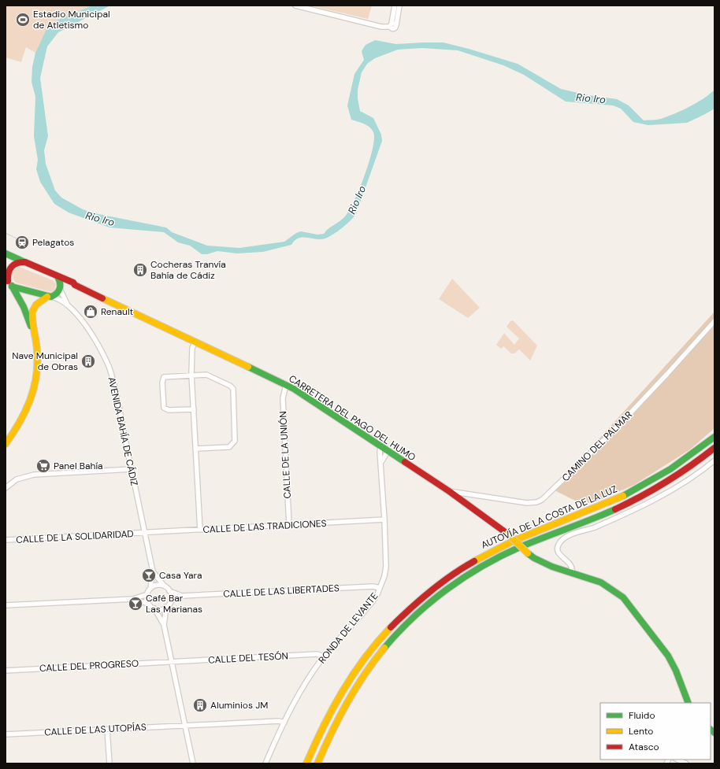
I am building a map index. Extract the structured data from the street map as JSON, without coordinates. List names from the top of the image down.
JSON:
{
  "streets": {
    "main road": ["CARRETERA DEL PAGO DEL HUMO", "AUTOVÍA DE LA COSTA DE LA LUZ"],
    "street": [
      "AVENIDA BAHÍA DE CÁDIZ",
      "CAMINO DEL PALMAR",
      "CALLE DE LA UNIÓN",
      "CALLE DE LAS TRADICIONES",
      "CALLE DE LA SOLIDARIDAD",
      "CALLE DE LAS LIBERTADES",
      "RONDA DE LEVANTE",
      "CALLE DEL TESÓN",
      "CALLE DEL PROGRESO",
      "CALLE DE LAS UTOPÍAS"
    ]
  },
  "crossings": [
    ["CARRETERA DEL PAGO DEL HUMO", "CAMINO DEL PALMAR"],
    ["CARRETERA DEL PAGO DEL HUMO", "CALLE DE LA UNIÓN"],
    ["CARRETERA DEL PAGO DEL HUMO", "RONDA DE LEVANTE"],
    ["AVENIDA BAHÍA DE CÁDIZ", "CALLE DE LAS TRADICIONES"],
    ["AVENIDA BAHÍA DE CÁDIZ", "CALLE DE LA SOLIDARIDAD"],
    ["AVENIDA BAHÍA DE CÁDIZ", "CALLE DE LAS LIBERTADES"],
    ["CALLE DE LA UNIÓN", "CALLE DE LAS TRADICIONES"],
    ["CALLE DE LAS TRADICIONES", "CALLE DE LA SOLIDARIDAD"],
    ["CALLE DE LAS TRADICIONES", "RONDA DE LEVANTE"],
    ["CALLE DE LAS LIBERTADES", "RONDA DE LEVANTE"],
    ["RONDA DE LEVANTE", "CALLE DEL TESÓN"],
    ["RONDA DE LEVANTE", "CALLE DE LAS UTOPÍAS"],
    ["CALLE DEL TESÓN", "CALLE DEL PROGRESO"]
  ],
  "water": ["Rio Iro"],
  "places": {
    "sports": ["Estadio Municipal de Atletismo"],
    "station": ["Pelagatos"],
    "building": ["Cocheras Tranvía Bahía de Cádiz", "Nave Municipal de Obras", "Aluminios JM"],
    "shop": ["Renault"],
    "supermarket": ["Panel Bahía"],
    "bar": ["Casa Yara", "Café Bar Las Marianas"]
  },
  "legend": ["Fluido", "Lento", "Atasco"]
}
